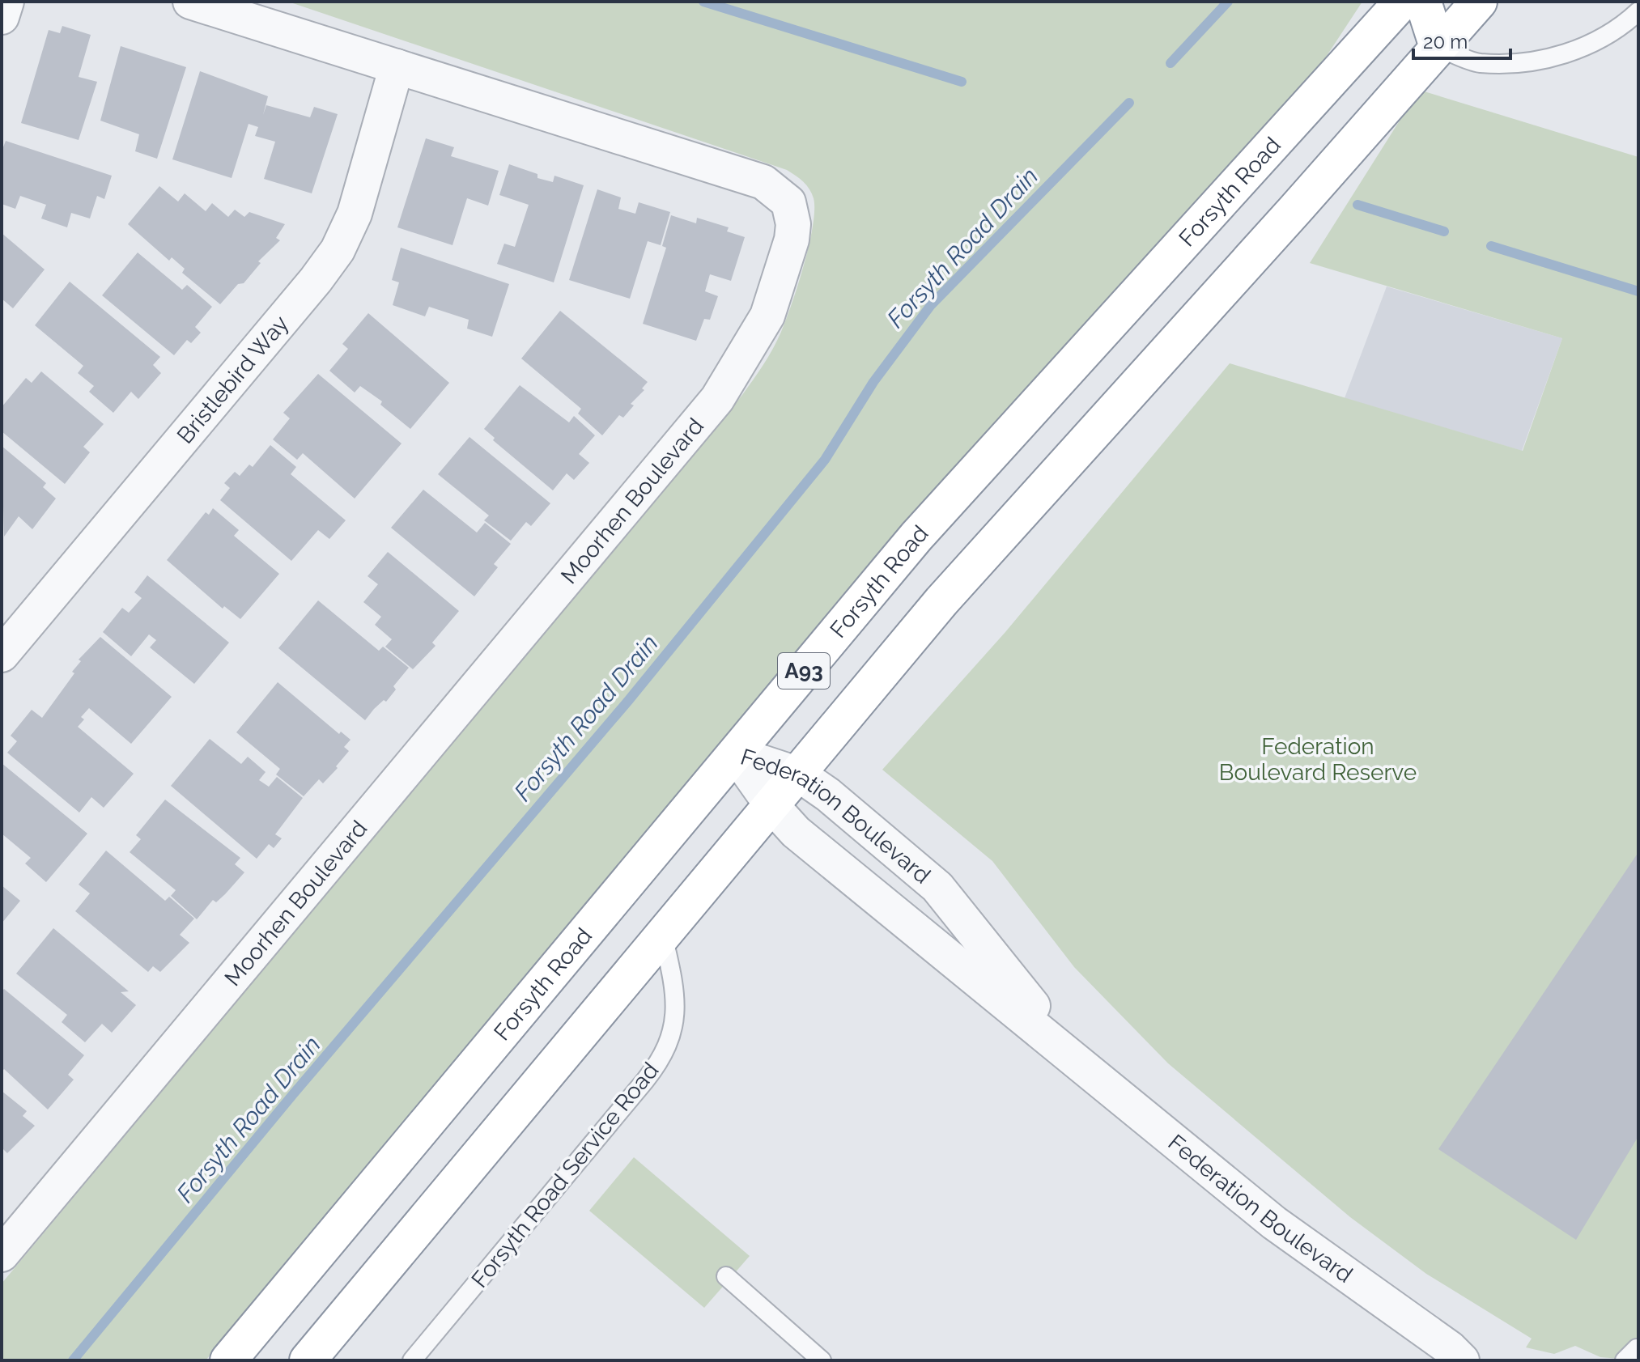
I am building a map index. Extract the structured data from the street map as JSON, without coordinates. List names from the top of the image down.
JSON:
{
  "streets": {
    "highway": ["Forsyth Road", "A93"],
    "street": ["Bristlebird Way", "Moorhen Boulevard", "Federation Boulevard"],
    "lane": ["Forsyth Road Service Road"]
  },
  "crossings": [
    ["Forsyth Road", "Federation Boulevard"],
    ["Bristlebird Way", "Moorhen Boulevard"],
    ["A93", "Federation Boulevard"],
    ["A93", "Forsyth Road Service Road"]
  ],
  "water": ["Forsyth Road Drain"],
  "parks": ["Federation Boulevard Reserve"],
  "scale_bar": "20 m"
}
